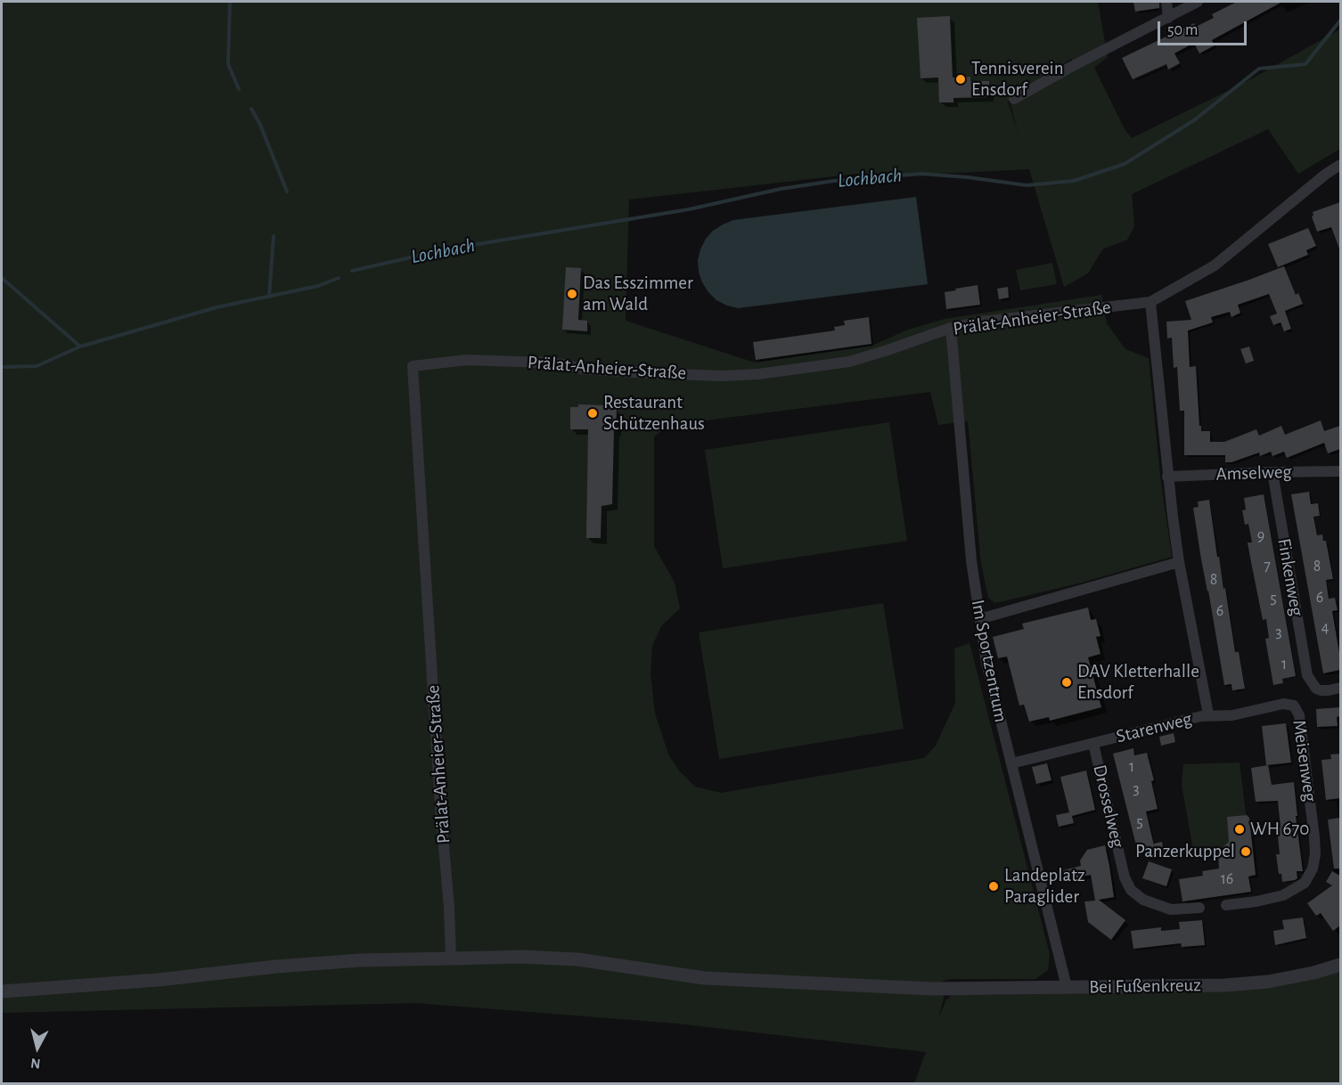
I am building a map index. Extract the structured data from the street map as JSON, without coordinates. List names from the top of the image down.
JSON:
{
  "streets": {
    "street": [
      "Prälat-Anheier-Straße",
      "Amselweg",
      "Finkenweg",
      "Im Sportzentrum",
      "Starenweg",
      "Meisenweg",
      "Drosselweg",
      "Bei Fußenkreuz"
    ]
  },
  "crossings": [
    ["Prälat-Anheier-Straße", "Im Sportzentrum"],
    ["Prälat-Anheier-Straße", "Starenweg"],
    ["Prälat-Anheier-Straße", "Bei Fußenkreuz"],
    ["Amselweg", "Finkenweg"],
    ["Amselweg", "Starenweg"],
    ["Im Sportzentrum", "Starenweg"],
    ["Im Sportzentrum", "Bei Fußenkreuz"],
    ["Starenweg", "Meisenweg"],
    ["Starenweg", "Drosselweg"]
  ],
  "water": ["Lochbach"],
  "places": [
    "Tennisverein Ensdorf",
    "Das Esszimmer am Wald",
    "Restaurant Schützenhaus",
    "DAV Kletterhalle Ensdorf",
    "WH 670",
    "Panzerkuppel",
    "Landeplatz Paraglider"
  ],
  "house_numbers": [
    "9",
    "7",
    "8",
    "8",
    "6",
    "5",
    "6",
    "4",
    "3",
    "1",
    "1",
    "3",
    "5",
    "16"
  ],
  "scale_bar": "50 m",
  "north": "bottom"
}
